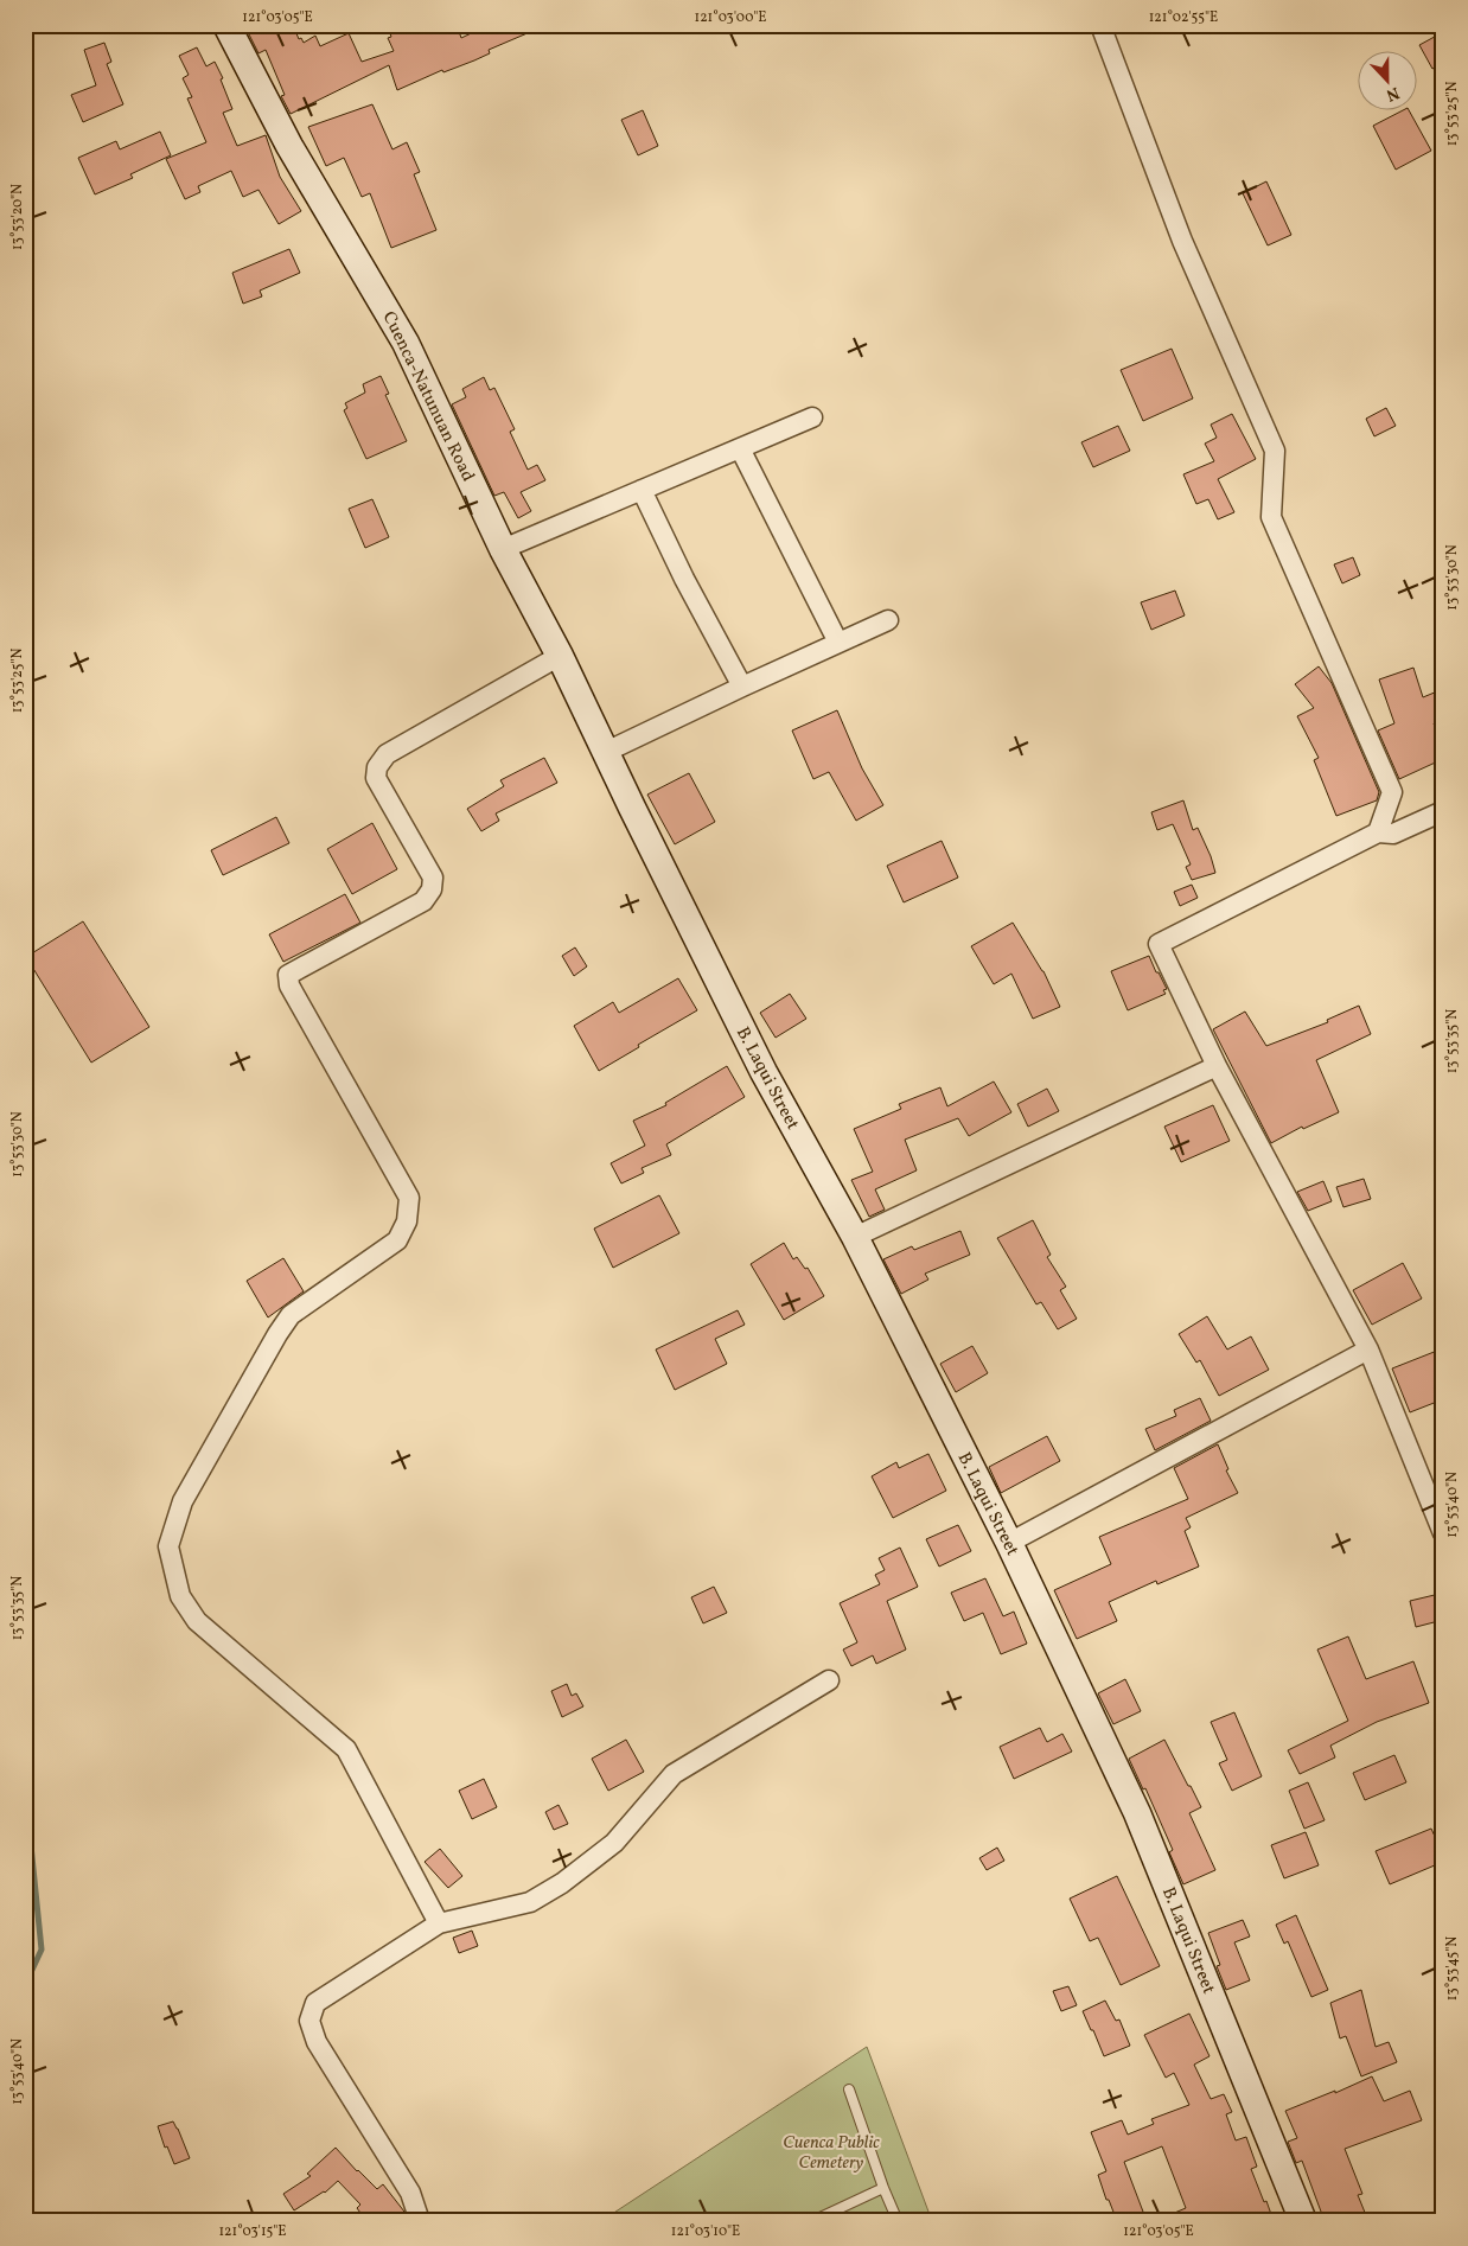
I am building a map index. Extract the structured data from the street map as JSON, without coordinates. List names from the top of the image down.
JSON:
{
  "streets": {
    "main road": ["Cuenca-Natunuan Road", "B. Laqui Street"]
  },
  "crossings": [
    ["Cuenca-Natunuan Road", "B. Laqui Street"]
  ],
  "parks": ["Cuenca Public Cemetery"],
  "north": "bottom",
  "coordinates": [
    "121°03'05\"E",
    "121°03'00\"E",
    "121°02'55\"E",
    "13°53'25\"N",
    "13°53'20\"N",
    "13°53'30\"N",
    "13°53'35\"N",
    "13°53'40\"N",
    "13°53'45\"N",
    "121°03'15\"E",
    "121°03'10\"E"
  ]
}
